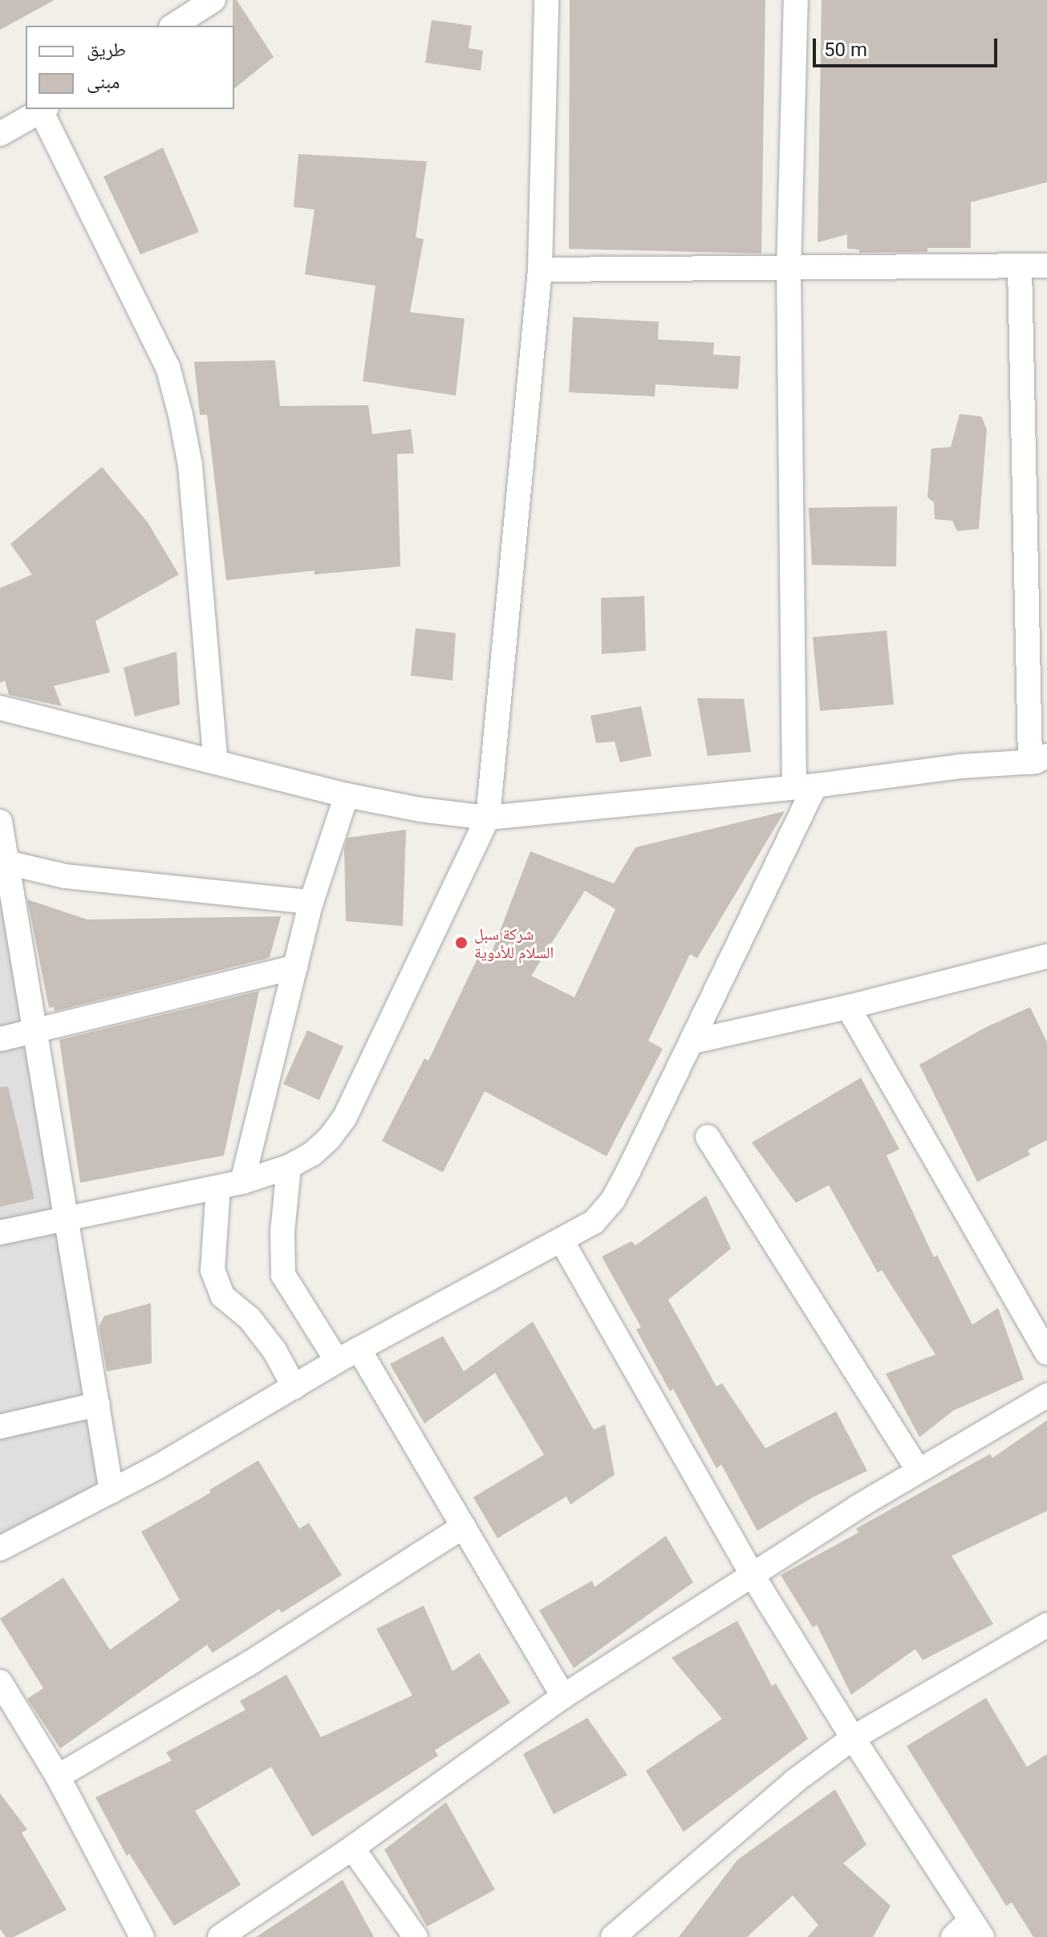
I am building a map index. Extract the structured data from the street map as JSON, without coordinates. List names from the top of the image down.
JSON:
{
  "places": ["شركة سبل السلام للأدوية"],
  "legend": ["طريق", "مبنى"],
  "scale_bar": "50 m"
}
